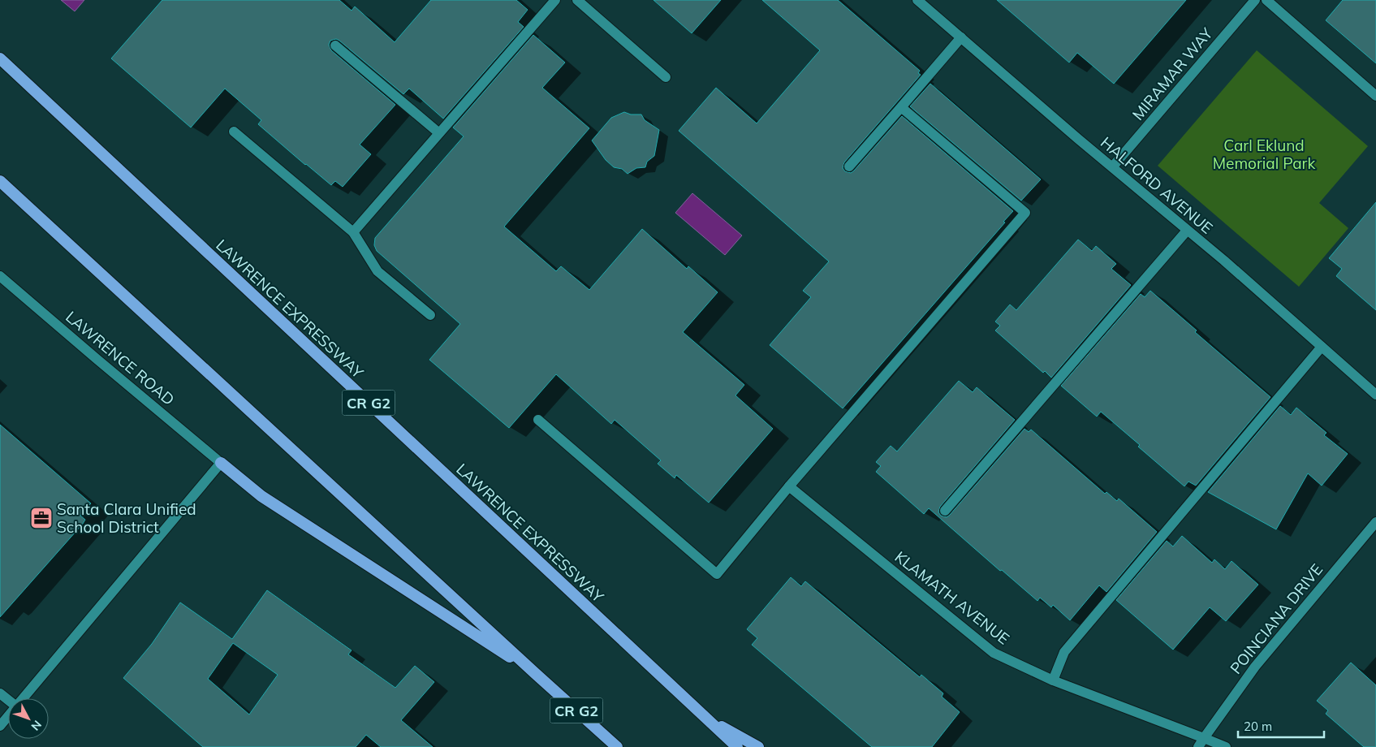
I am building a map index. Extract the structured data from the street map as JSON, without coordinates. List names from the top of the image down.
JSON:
{
  "streets": {
    "highway": ["LAWRENCE EXPRESSWAY", "CR G2"],
    "street": [
      "MIRAMAR WAY",
      "HALFORD AVENUE",
      "LAWRENCE ROAD",
      "KLAMATH AVENUE",
      "POINCIANA DRIVE"
    ]
  },
  "crossings": [
    ["MIRAMAR WAY", "HALFORD AVENUE"],
    ["KLAMATH AVENUE", "POINCIANA DRIVE"]
  ],
  "parks": ["Carl Eklund Memorial Park"],
  "places": {
    "office": ["Santa Clara Unified School District"]
  },
  "scale_bar": "20 m",
  "north": "bottom right"
}
